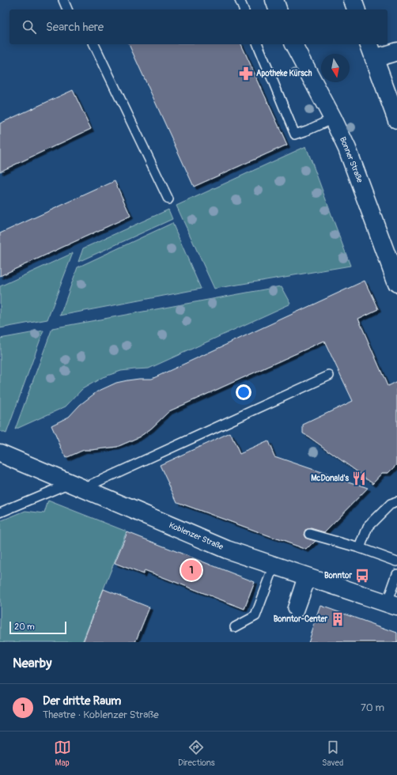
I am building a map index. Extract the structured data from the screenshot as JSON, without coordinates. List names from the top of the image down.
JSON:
{
  "streets": {
    "street": ["Bonner Straße", "Koblenzer Straße"]
  },
  "places": {
    "pharmacy": ["Apotheke Kürsch"],
    "restaurant": ["McDonald's"],
    "bus stop": ["Bonntor"],
    "building": ["Bonntor-Center"]
  },
  "scale_bar": "20 m",
  "north": "bottom",
  "page": {
    "search": "Search here",
    "pins": "1",
    "scale": "20 m",
    "heading": "Nearby",
    "list": [
      {
        "mark": "1",
        "name": "Der dritte Raum",
        "note": "Theatre · Koblenzer Straße",
        "value": "70 m"
      }
    ],
    "nav": ["Map", "Directions", "Saved"]
  }
}
